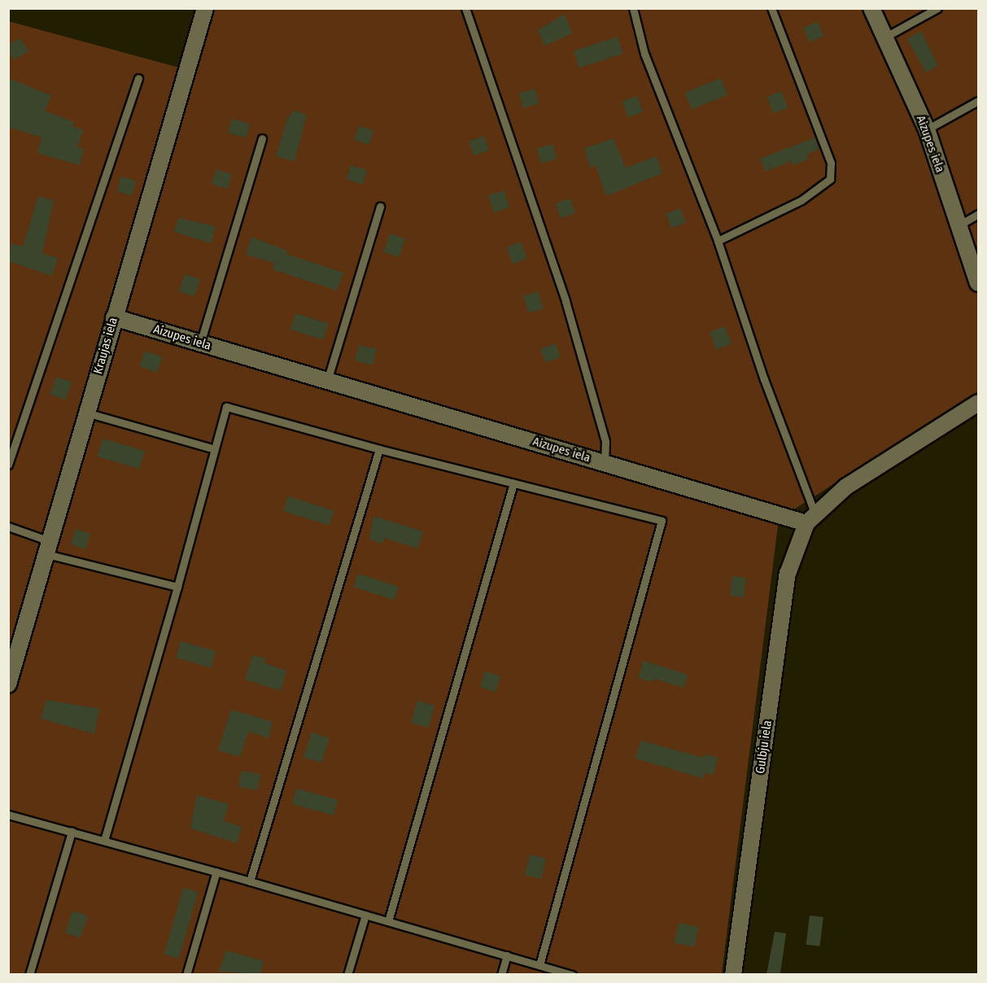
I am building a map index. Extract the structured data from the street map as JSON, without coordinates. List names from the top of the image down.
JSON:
{
  "streets": {
    "street": ["Aizupes iela", "Kraujas iela", "Gulbju iela"]
  },
  "crossings": [
    ["Aizupes iela", "Kraujas iela"],
    ["Aizupes iela", "Gulbju iela"]
  ]
}
